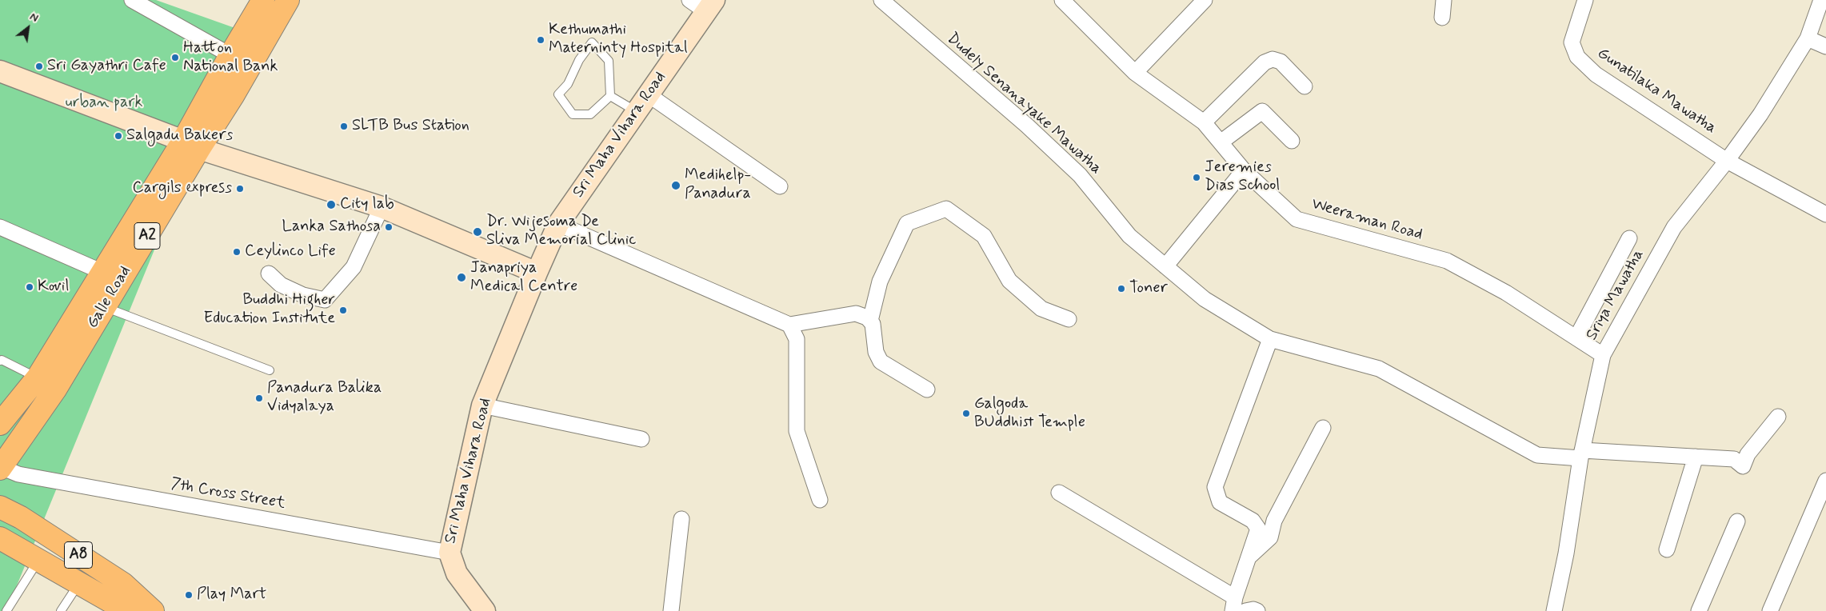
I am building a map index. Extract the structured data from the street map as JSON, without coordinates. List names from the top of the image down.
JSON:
{
  "streets": {
    "highway": ["A2", "Galle Road", "A8"],
    "street": [
      "Gunatilaka Mawatha",
      "Dudely Senanayake Mawatha",
      "Sri Maha Vihara Road",
      "Weeraman Road",
      "Sriya Mawatha",
      "7th Cross Street"
    ]
  },
  "crossings": [
    ["Gunatilaka Mawatha", "Sriya Mawatha"],
    ["Dudely Senanayake Mawatha", "Sriya Mawatha"],
    ["Sri Maha Vihara Road", "7th Cross Street"],
    ["Weeraman Road", "Sriya Mawatha"],
    ["Galle Road", "7th Cross Street"]
  ],
  "parks": ["urban park"],
  "places": [
    "Kethumathi Materninty Hospital",
    "Hatton National Bank",
    "Sri Gayathri Cafe",
    "SLTB Bus Station",
    "Salgadu Bakers",
    "Jeremies Dias School",
    "Medihelp- Panadura",
    "Cargils express",
    "City lab",
    "Lanka Sathosa",
    "Dr. Wijesoma De Sliva Memorial Clinic",
    "Ceylinco Life",
    "Janapriya Medical Centre",
    "Kovil",
    "Toner",
    "Buddhi Higher Education Institute",
    "Panadura Balika Vidyalaya",
    "Galgoda BUddhist Temple",
    "Play Mart"
  ],
  "north": "top right"
}
